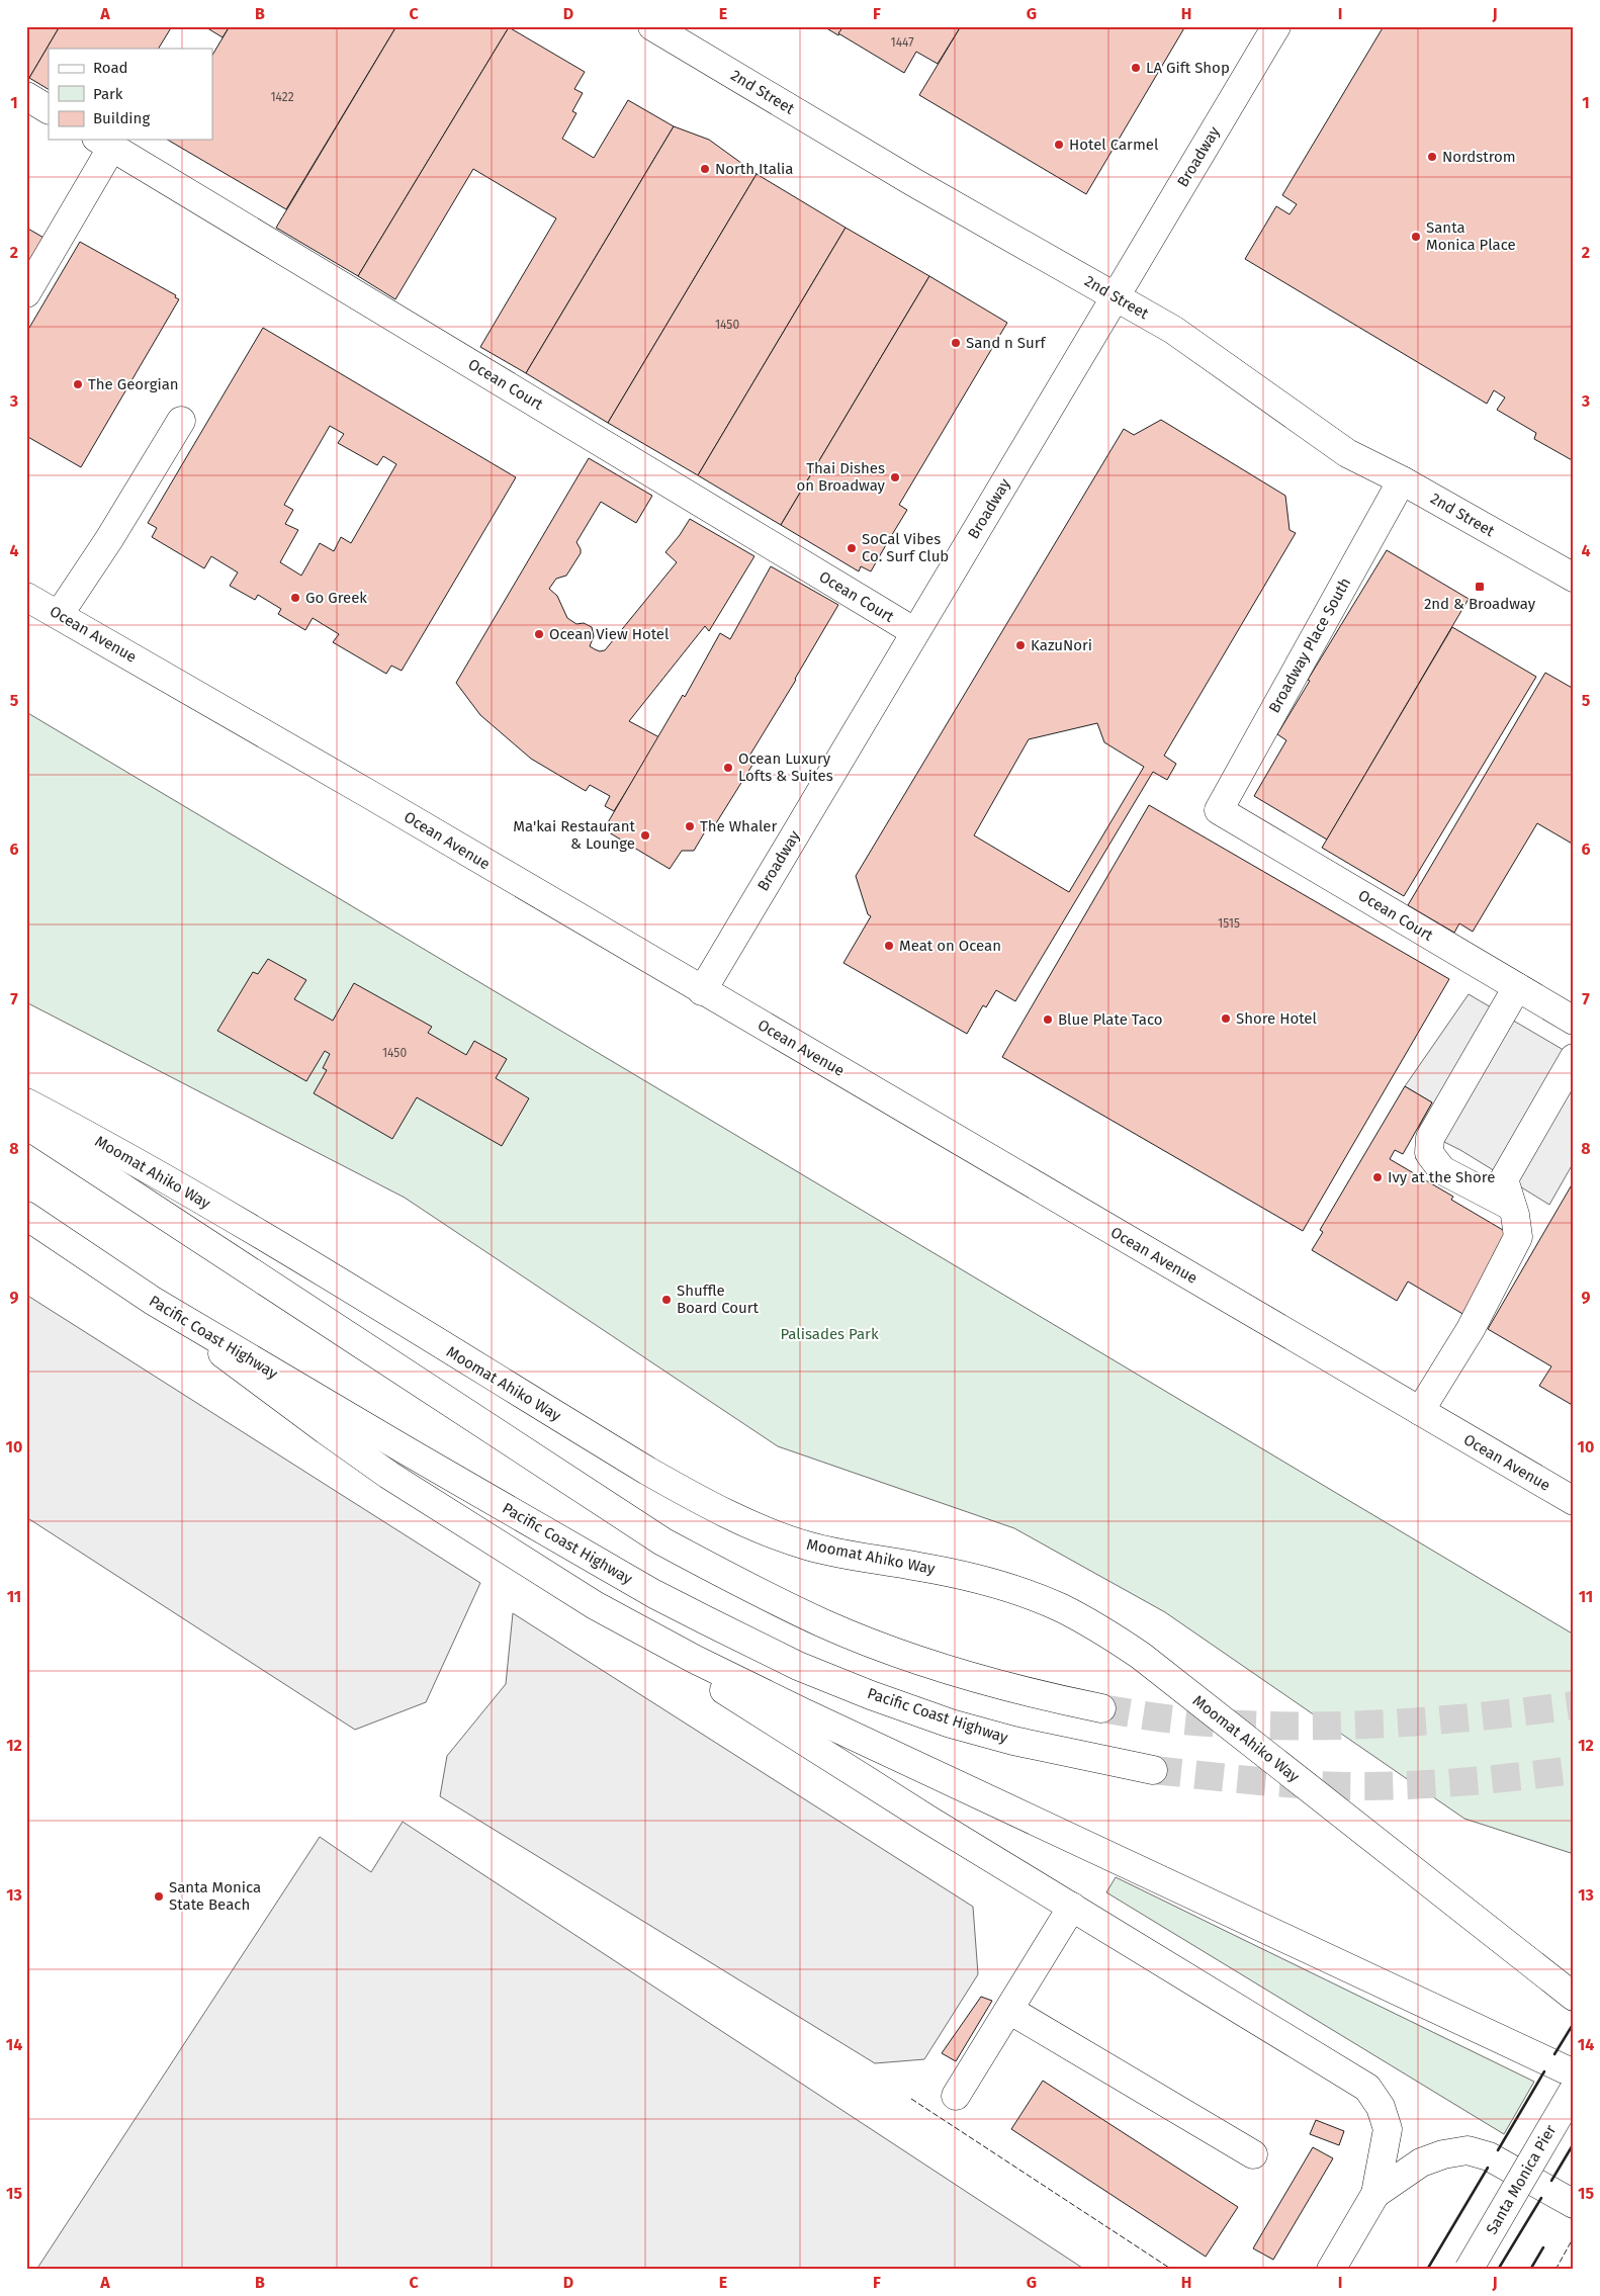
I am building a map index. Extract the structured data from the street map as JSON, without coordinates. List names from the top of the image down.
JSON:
{
  "streets": {
    "main road": [
      "2nd Street",
      "Broadway",
      "Ocean Court",
      "Ocean Avenue",
      "Broadway Place South",
      "Moomat Ahiko Way",
      "Pacific Coast Highway",
      "Santa Monica Pier"
    ]
  },
  "crossings": [
    ["2nd Street", "Broadway"],
    ["2nd Street", "Broadway Place South"],
    ["Broadway", "Ocean Court"],
    ["Broadway", "Ocean Avenue"],
    ["Ocean Court", "Broadway Place South"]
  ],
  "parks": ["Palisades Park"],
  "places": {
    "other": [
      "LA Gift Shop",
      "Hotel Carmel",
      "Nordstrom",
      "North Italia",
      "Santa Monica Place",
      "Sand n Surf",
      "The Georgian",
      "Thai Dishes on Broadway",
      "SoCal Vibes Co. Surf Club",
      "Go Greek",
      "Ocean View Hotel",
      "KazuNori",
      "Ocean Luxury Lofts & Suites",
      "The Whaler",
      "Ma'kai Restaurant & Lounge",
      "Meat on Ocean",
      "Shore Hotel",
      "Blue Plate Taco",
      "Ivy at the Shore",
      "Shuffle Board Court",
      "Santa Monica State Beach"
    ],
    "transit": ["2nd & Broadway"]
  },
  "house_numbers": [
    "1447",
    "1422",
    "1450",
    "1515",
    "1450"
  ],
  "legend": ["Road", "Park", "Building"],
  "grid": {
    "columns": [
      "A",
      "B",
      "C",
      "D",
      "E",
      "F",
      "G",
      "H",
      "I",
      "J"
    ],
    "rows": [
      "1",
      "2",
      "3",
      "4",
      "5",
      "6",
      "7",
      "8",
      "9",
      "10",
      "11",
      "12",
      "13",
      "14",
      "15"
    ]
  }
}
